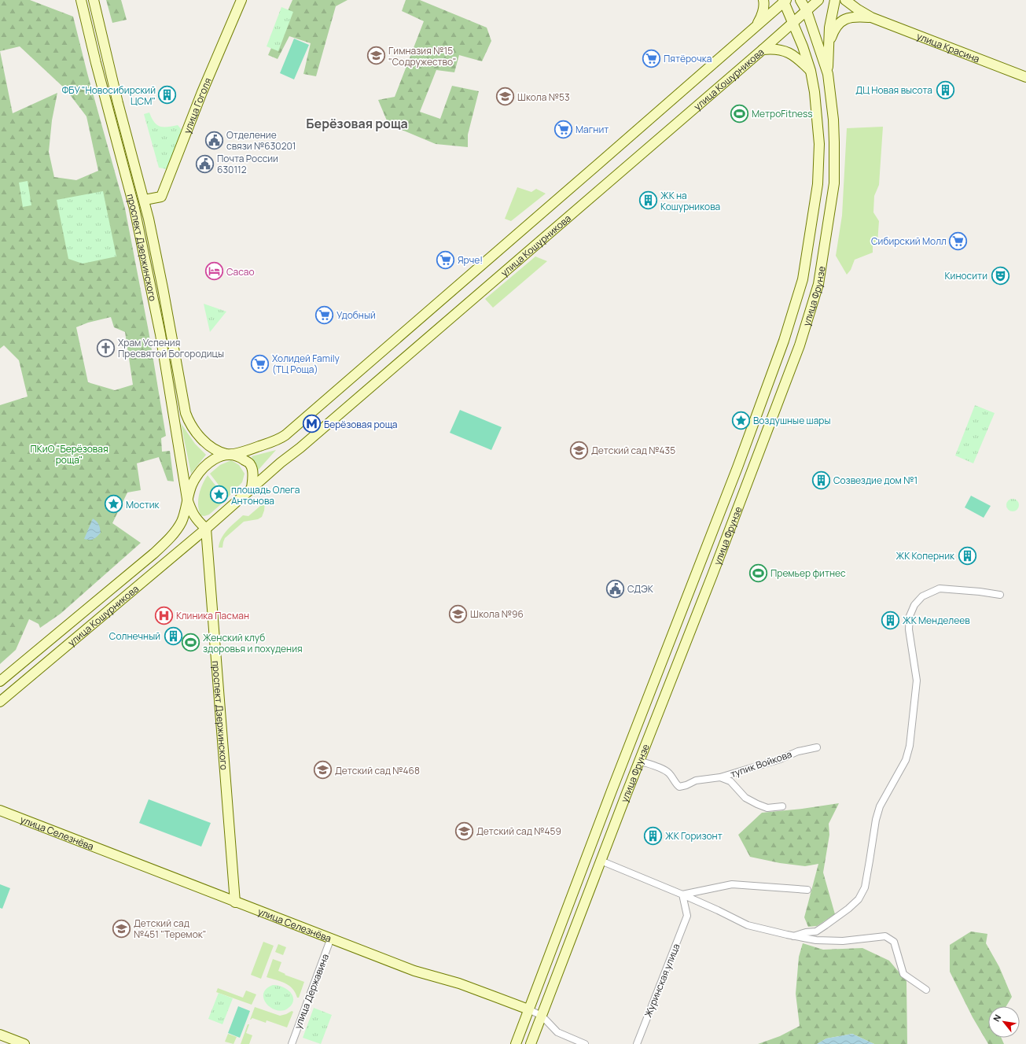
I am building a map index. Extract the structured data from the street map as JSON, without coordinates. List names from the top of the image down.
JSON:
{
  "streets": {
    "main road": [
      "улица Красина",
      "улица Кошурникова",
      "улица Гоголя",
      "проспект Дзержинского",
      "улица Фрунзе",
      "улица Селезнёва"
    ],
    "street": ["тупик Войкова", "Журинская улица", "улица Державина"]
  },
  "crossings": [
    ["улица Кошурникова", "проспект Дзержинского"],
    ["улица Кошурникова", "улица Фрунзе"],
    ["улица Гоголя", "проспект Дзержинского"],
    ["проспект Дзержинского", "улица Селезнёва"],
    ["улица Фрунзе", "улица Селезнёва"],
    ["улица Селезнёва", "улица Державина"]
  ],
  "districts": ["Берёзовая роща"],
  "parks": ["ПКиО \"Берёзовая роща\""],
  "places": {
    "school or university": [
      "Гимназия №15 \"Содружество\"",
      "Школа №53",
      "Детский сад №435",
      "Школа №96",
      "Детский сад №468",
      "Детский сад №459",
      "Детский сад №451 \"Теремок\""
    ],
    "supermarket": [
      "Пятёрочка",
      "Магнит",
      "Сибирский Молл",
      "Ярче!",
      "Удобный",
      "Холидей Family (ТЦ Роща)"
    ],
    "building": [
      "ДЦ Новая высота",
      "ФБУ \"Новосибирский ЦСМ\"",
      "ЖК на Кошурникова",
      "Созвездие дом №1",
      "ЖК Коперник",
      "ЖК Менделеев",
      "Солнечный",
      "ЖК Горизонт"
    ],
    "sports": ["МетроFitness", "Премьер фитнес", "Женский клуб здоровья и похудения"],
    "public building": ["Отделение связи №630201", "Почта России 630112", "СДЭК"],
    "hotel": ["Cacao"],
    "theatre": ["Киносити"],
    "church": ["Храм Успения Пресвятой Богородицы"],
    "place": ["Воздушные шары", "площадь Олега Антонова", "Мостик"],
    "metro station": ["Берёзовая роща"],
    "hospital": ["Клиника Пасман"]
  },
  "north": "top left"
}
